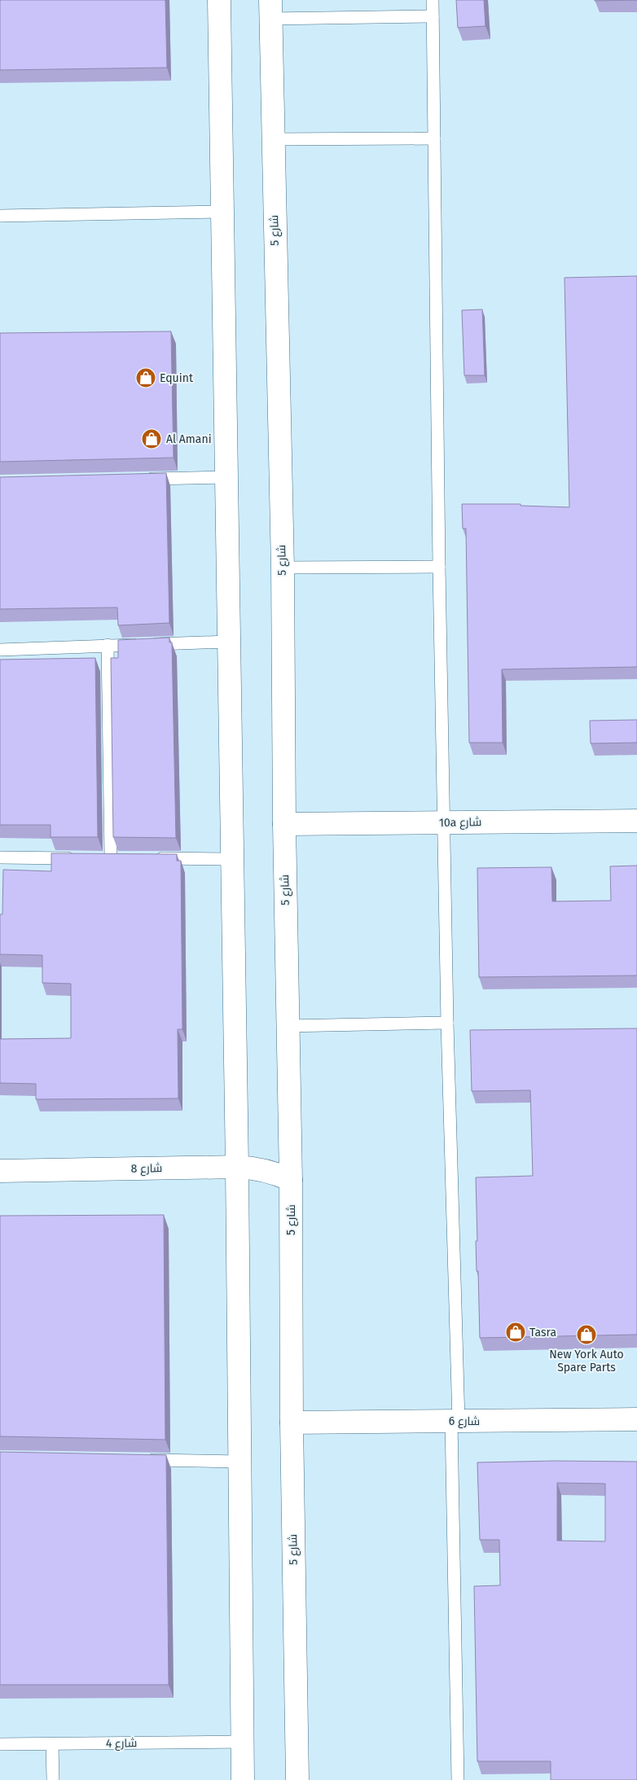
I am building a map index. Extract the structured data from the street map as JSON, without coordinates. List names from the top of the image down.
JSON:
{
  "streets": {
    "street": [
      "شارع 5",
      "10a شارع",
      "شارع 8",
      "شارع 6"
    ],
    "lane": ["شارع 4"]
  },
  "crossings": [
    ["شارع 5", "10a شارع"],
    ["شارع 5", "شارع 8"],
    ["شارع 5", "شارع 6"]
  ],
  "places": {
    "shop": [
      "Equint",
      "Al Amani",
      "Tasra",
      "New York Auto Spare Parts"
    ]
  }
}
